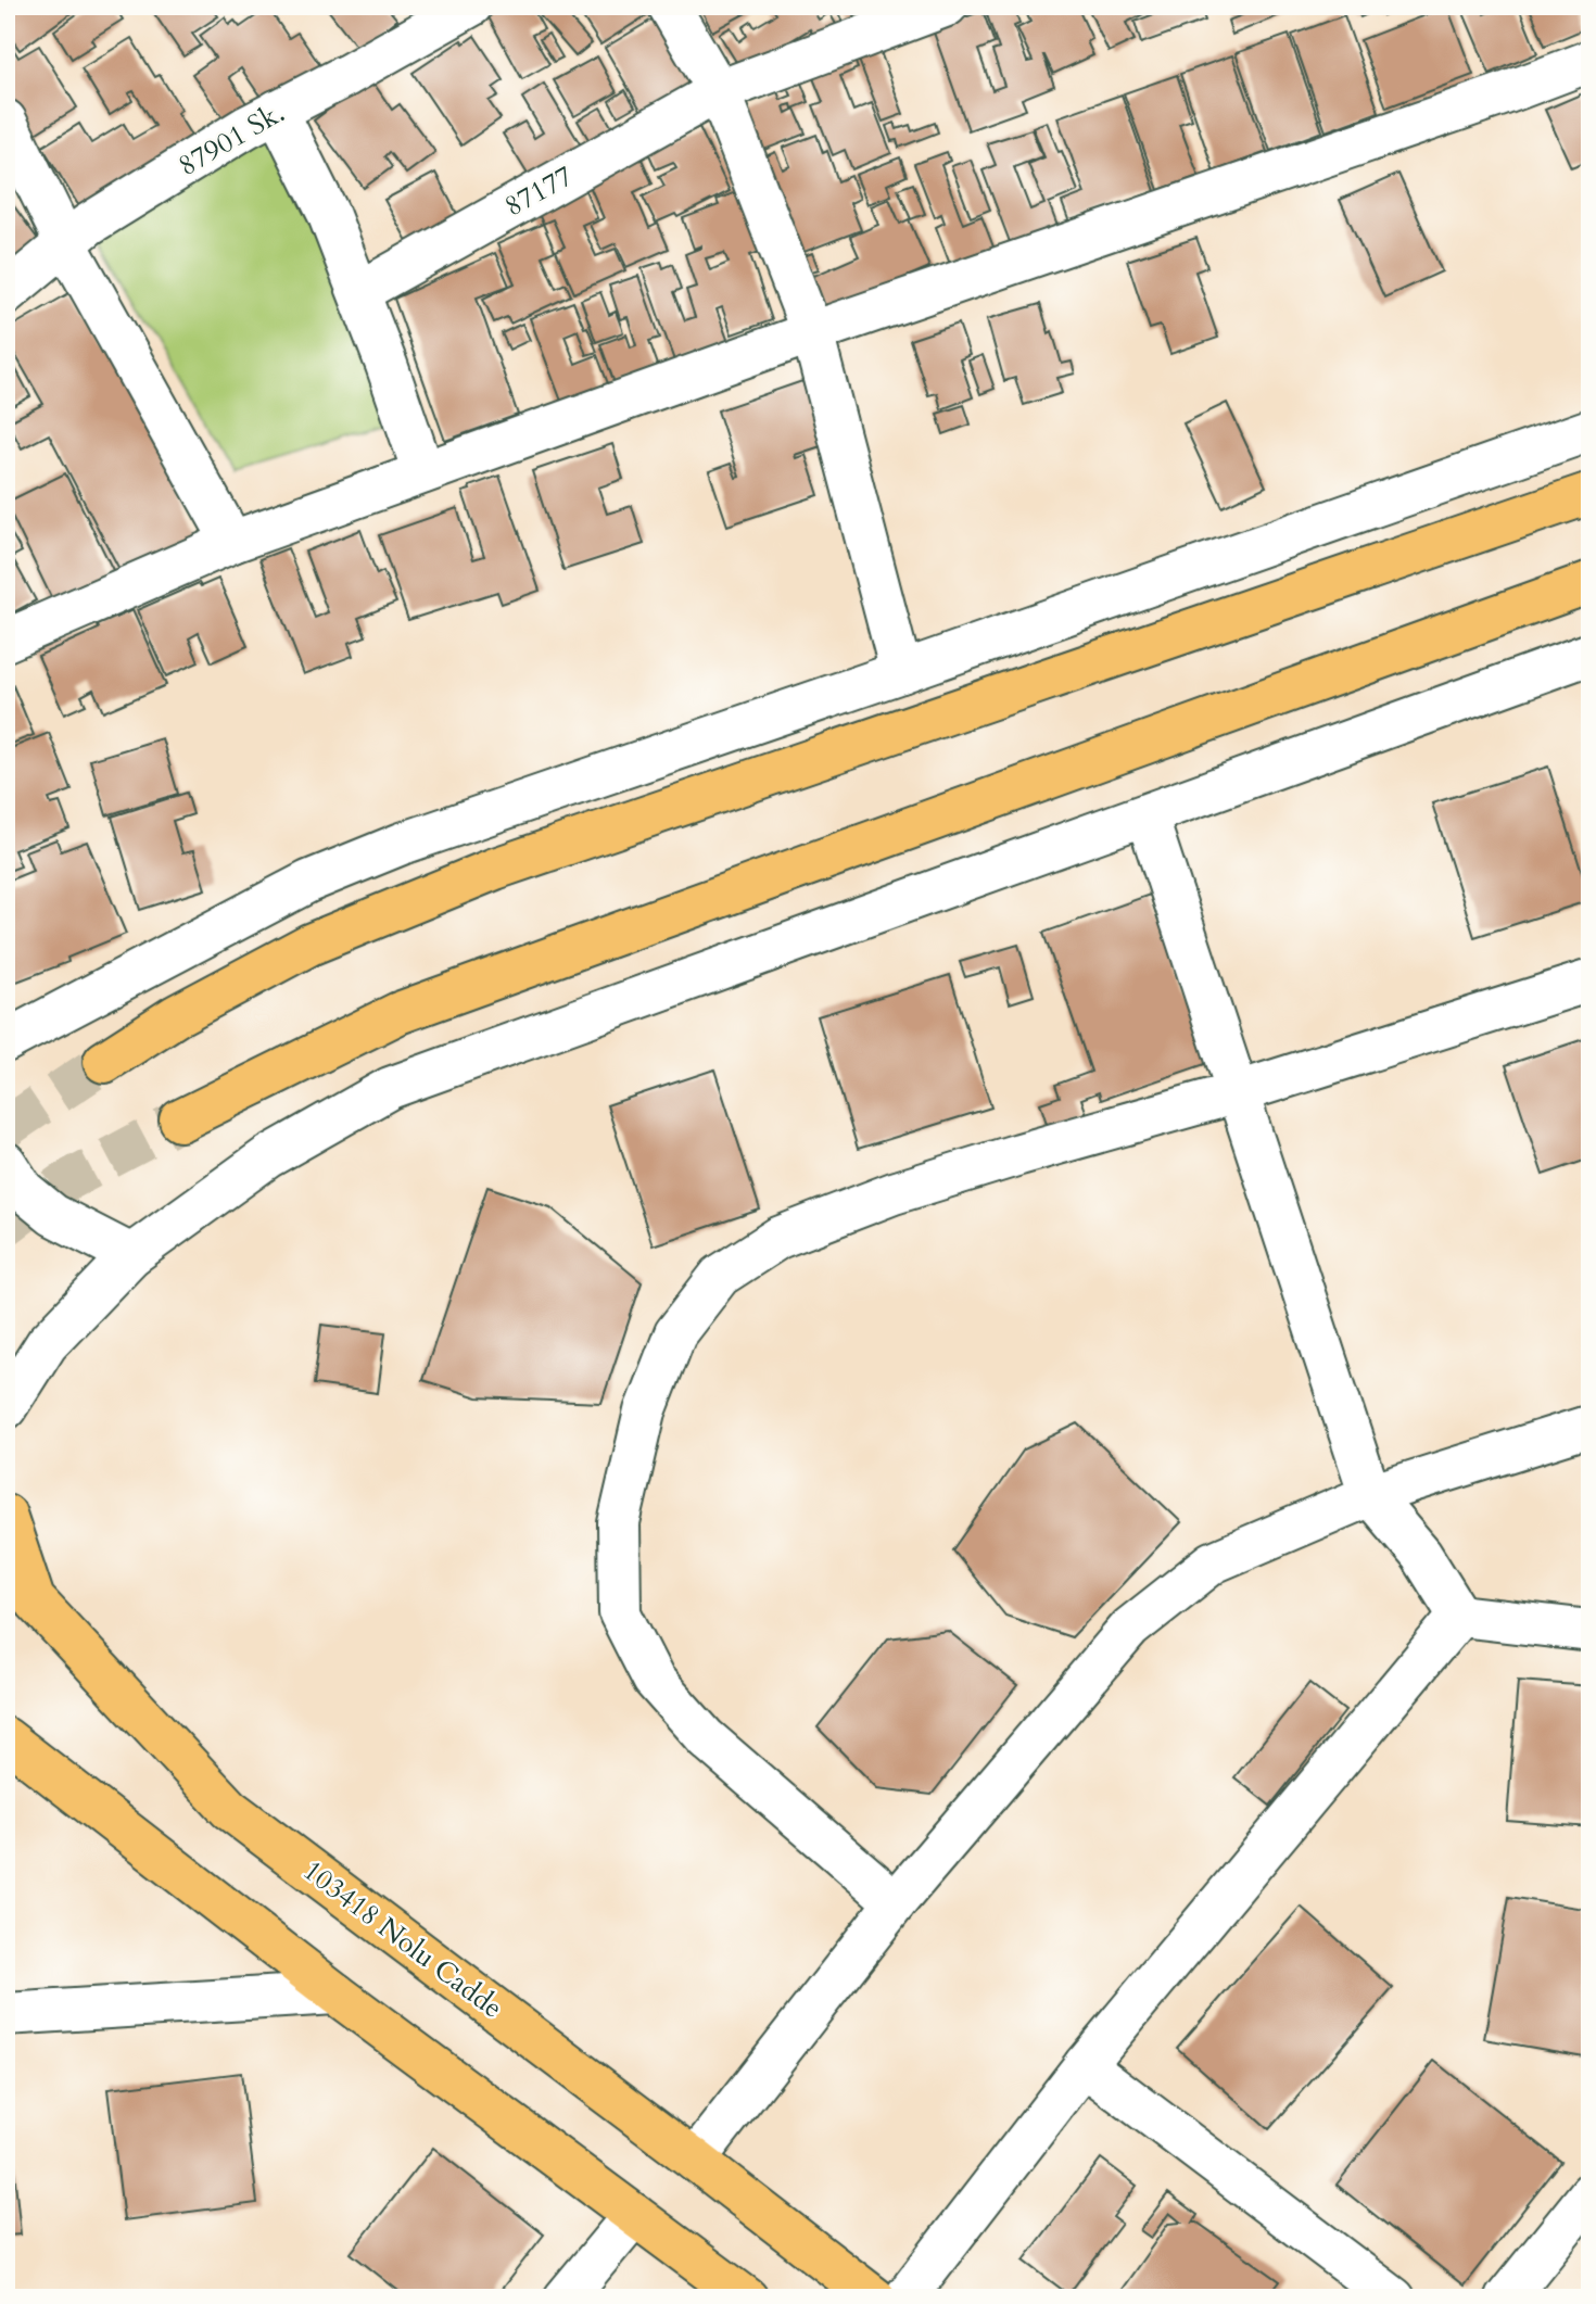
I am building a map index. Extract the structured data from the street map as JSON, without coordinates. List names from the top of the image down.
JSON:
{
  "streets": {
    "main road": ["103418 Nolu Cadde"],
    "street": ["87901 Sk.", "87177"]
  }
}
